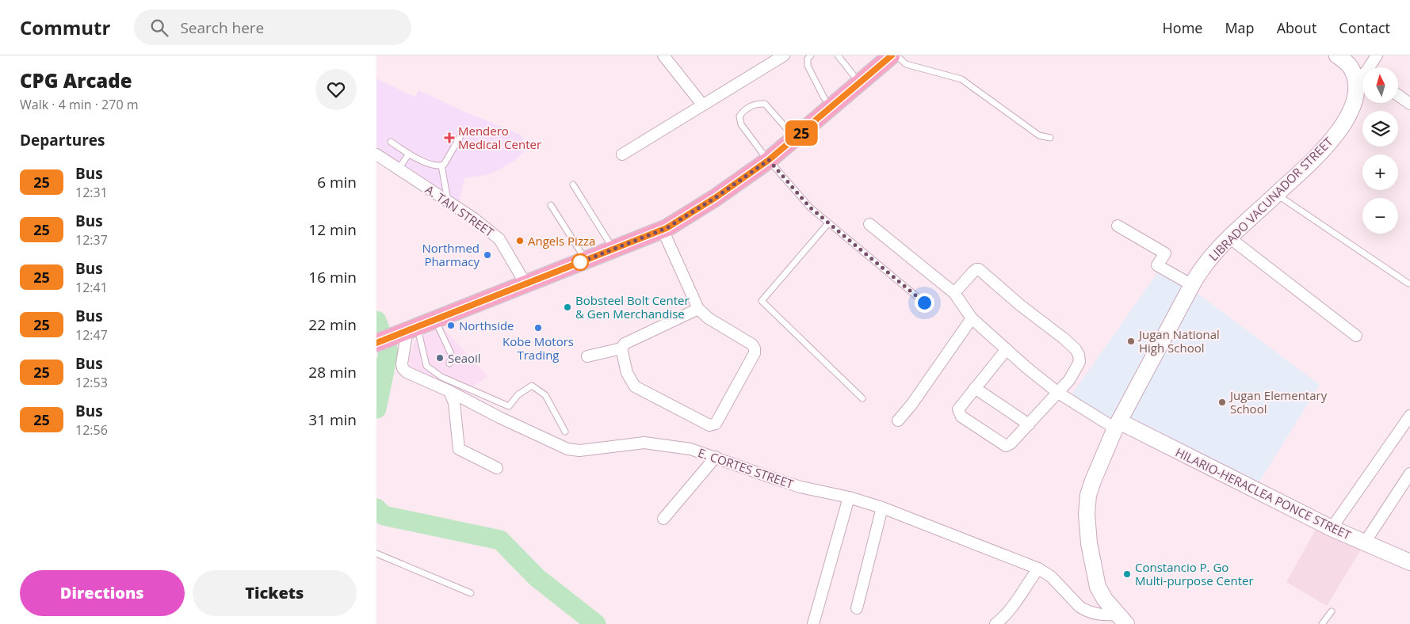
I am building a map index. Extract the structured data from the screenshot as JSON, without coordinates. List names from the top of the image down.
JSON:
{
  "streets": {
    "street": [
      "LIBRADO VACUNADOR STREET",
      "A. TAN STREET",
      "E. CORTES STREET",
      "HILARIO-HERACLEA PONCE STREET"
    ]
  },
  "crossings": [
    ["LIBRADO VACUNADOR STREET", "E. CORTES STREET"],
    ["LIBRADO VACUNADOR STREET", "HILARIO-HERACLEA PONCE STREET"]
  ],
  "places": {
    "health": ["Mendero Medical Center"],
    "other": [
      "Angels Pizza",
      "Northmed Pharmacy",
      "Bobsteel Bolt Center & Gen Merchandise",
      "Northside",
      "Kobe Motors Trading",
      "Jugan National High School",
      "Seaoil",
      "Jugan Elementary School",
      "Constancio P. Go Multi-purpose Center"
    ]
  },
  "lines": ["bus line 25"],
  "north": "top",
  "page": {
    "header": "Commutr",
    "search": "Search here",
    "nav": [
      "Home",
      "Map",
      "About",
      "Contact"
    ],
    "heading": [
      ["CPG Arcade", "Walk · 4 min · 270 m"],
      "Departures"
    ],
    "on_map": "25",
    "map_buttons": ["+", "−"],
    "list": [
      {
        "mark": "25",
        "name": "Bus",
        "note": "12:31",
        "value": "6 min"
      },
      {
        "mark": "25",
        "name": "Bus",
        "note": "12:37",
        "value": "12 min"
      },
      {
        "mark": "25",
        "name": "Bus",
        "note": "12:41",
        "value": "16 min"
      },
      {
        "mark": "25",
        "name": "Bus",
        "note": "12:47",
        "value": "22 min"
      },
      {
        "mark": "25",
        "name": "Bus",
        "note": "12:53",
        "value": "28 min"
      },
      {
        "mark": "25",
        "name": "Bus",
        "note": "12:56",
        "value": "31 min"
      }
    ],
    "buttons": ["Directions", "Tickets"]
  }
}
